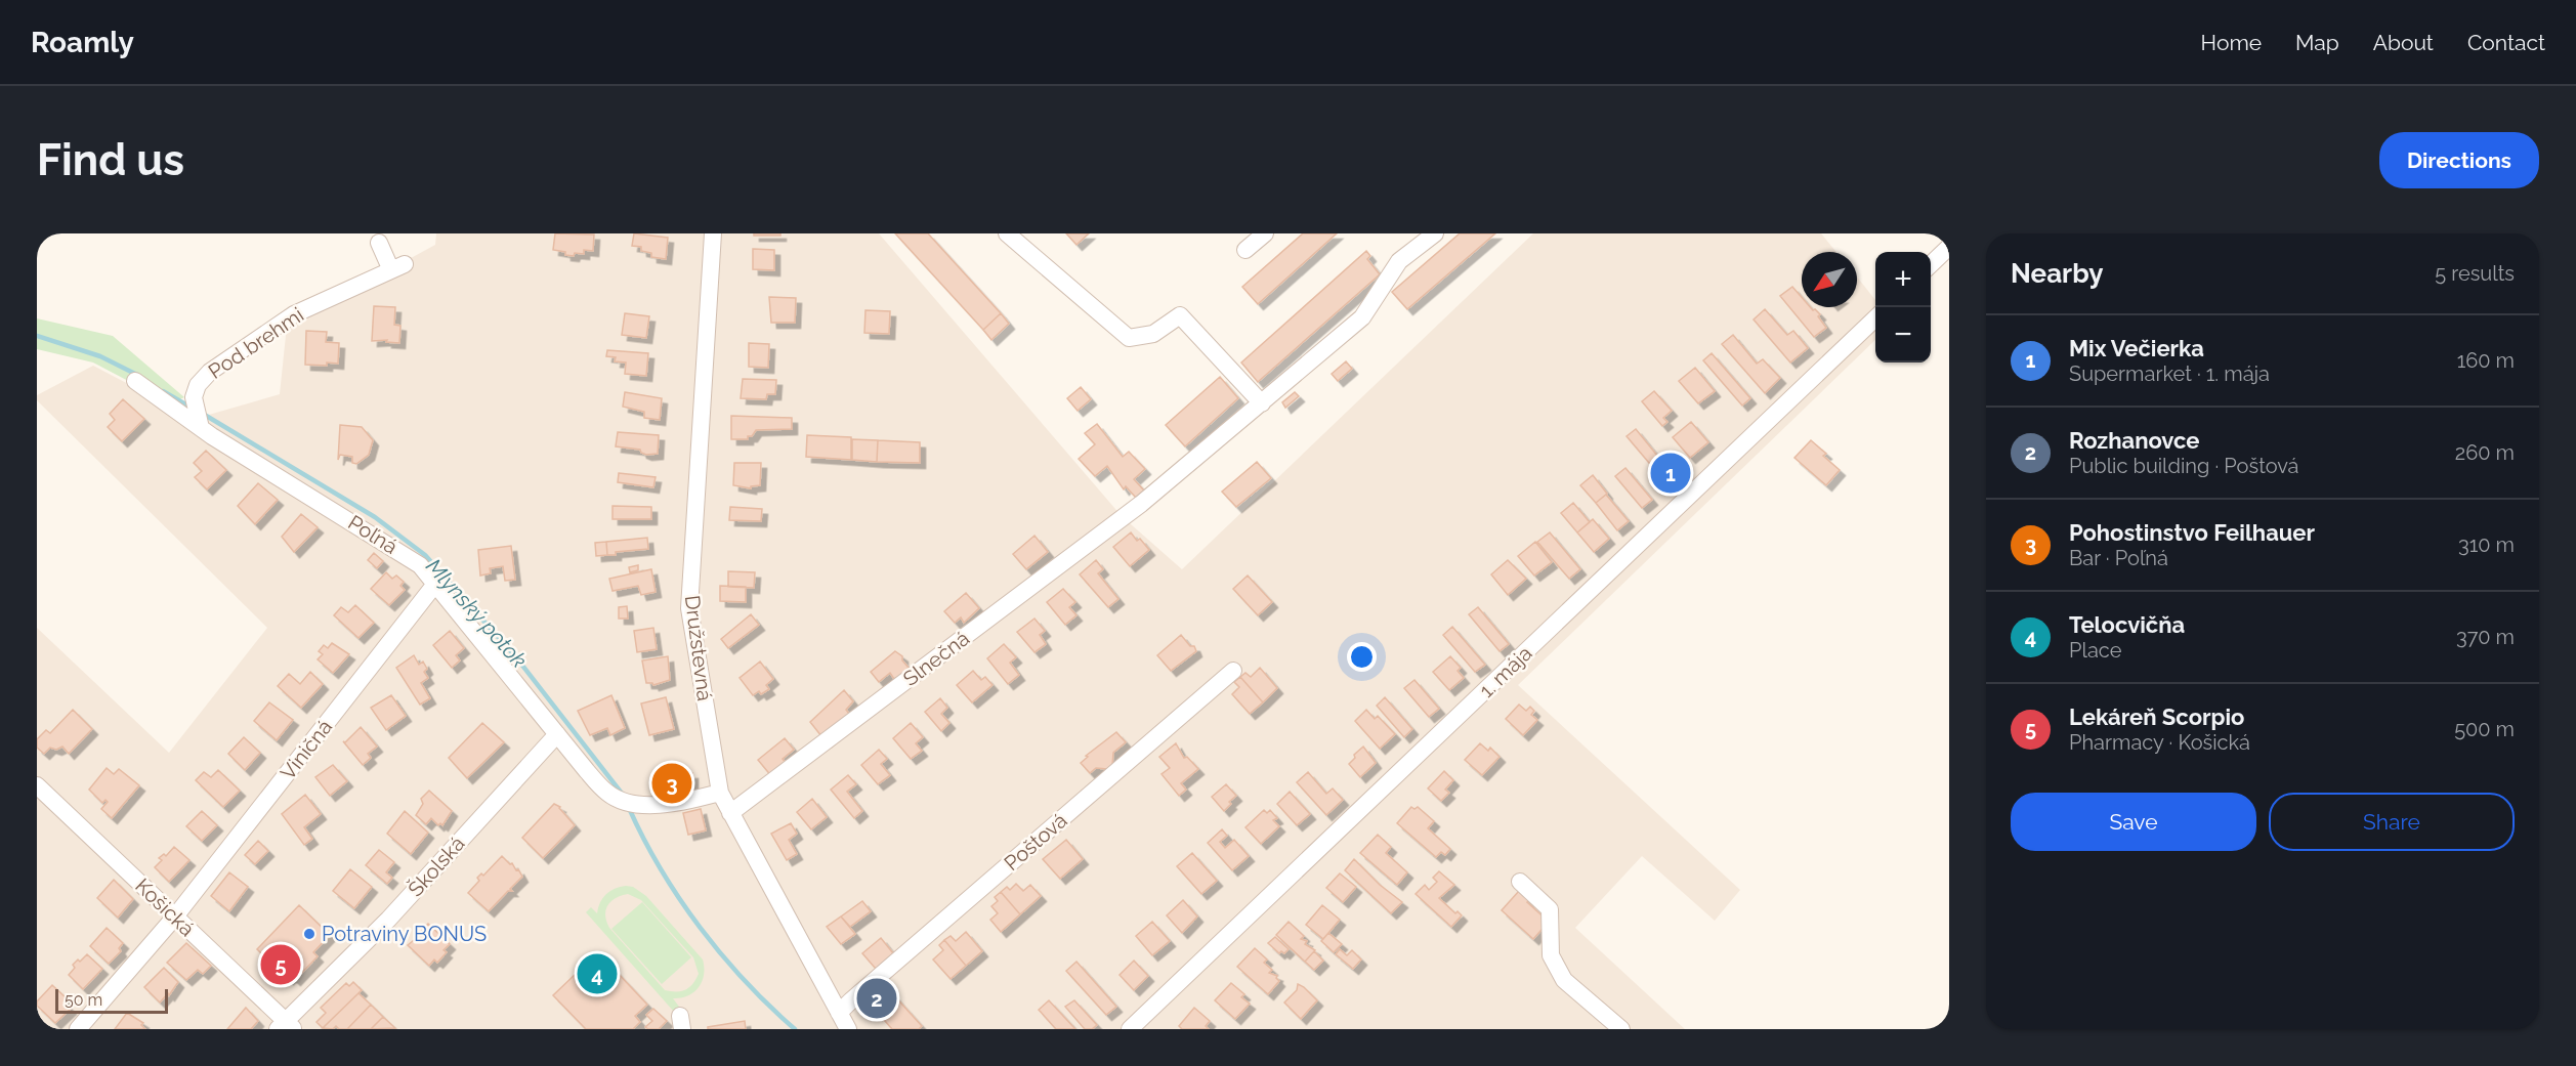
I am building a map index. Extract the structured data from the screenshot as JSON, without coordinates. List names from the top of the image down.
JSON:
{
  "streets": {
    "street": [
      "Pod brehmi",
      "Poľná",
      "Družstevná",
      "Slnečná",
      "1. mája",
      "Viničná",
      "Poštová",
      "Školská",
      "Košická"
    ]
  },
  "crossings": [
    ["Pod brehmi", "Poľná"],
    ["Poľná", "Družstevná"],
    ["Poľná", "Viničná"],
    ["Poľná", "Školská"],
    ["Družstevná", "Slnečná"],
    ["Družstevná", "Poštová"],
    ["Viničná", "Košická"],
    ["Školská", "Košická"]
  ],
  "water": ["Mlynský potok"],
  "places": ["Potraviny BONUS"],
  "scale_bar": "50 m",
  "north": "bottom left",
  "page": {
    "header": "Roamly",
    "nav": [
      "Home",
      "Map",
      "About",
      "Contact"
    ],
    "buttons": [
      "Directions",
      ["Save", "Share"]
    ],
    "title": "Find us",
    "heading": ["Nearby", "5 results"],
    "map_buttons": ["+", "−"],
    "list": [
      {
        "mark": "1",
        "name": "Mix Večierka",
        "note": "Supermarket · 1. mája",
        "value": "160 m"
      },
      {
        "mark": "2",
        "name": "Rozhanovce",
        "note": "Public building · Poštová",
        "value": "260 m"
      },
      {
        "mark": "3",
        "name": "Pohostinstvo Feilhauer",
        "note": "Bar · Poľná",
        "value": "310 m"
      },
      {
        "mark": "4",
        "name": "Telocvičňa",
        "note": "Place",
        "value": "370 m"
      },
      {
        "mark": "5",
        "name": "Lekáreň Scorpio",
        "note": "Pharmacy · Košická",
        "value": "500 m"
      }
    ],
    "pins": [
      "1",
      "3",
      "5",
      "4",
      "2"
    ],
    "scale": "50 m"
  }
}
